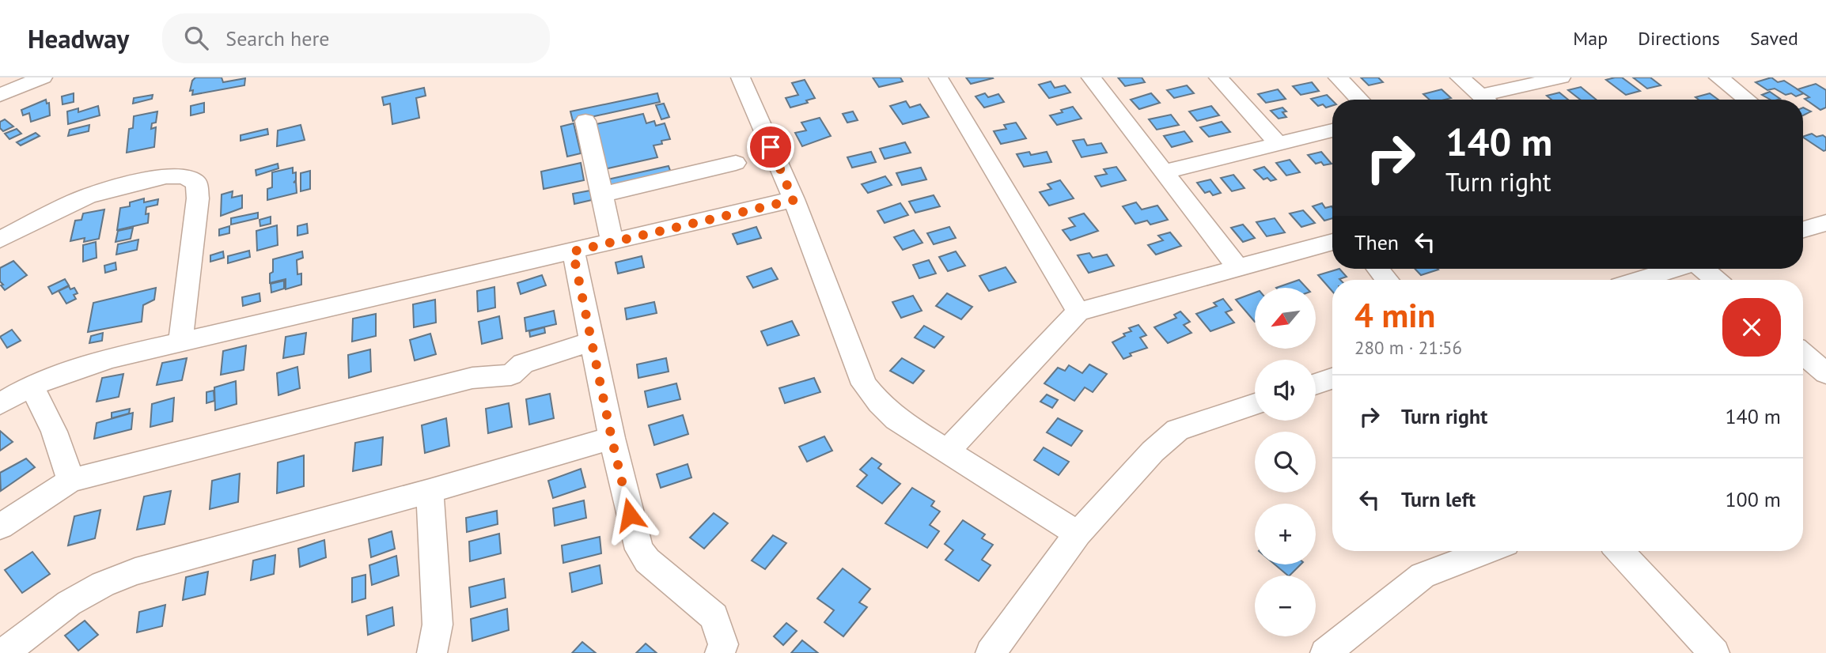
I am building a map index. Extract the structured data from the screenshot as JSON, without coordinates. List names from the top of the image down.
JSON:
{
  "north": "bottom left",
  "page": {
    "header": "Headway",
    "search": "Search here",
    "nav": ["Map", "Directions", "Saved"],
    "turn": ["140 m", "Turn right"],
    "then": "Then",
    "heading": ["4 min", "280 m · 21:56"],
    "map_buttons": ["+", "−"],
    "list": [
      {
        "name": "Turn right",
        "value": "140 m"
      },
      {
        "name": "Turn left",
        "value": "100 m"
      }
    ]
  }
}
